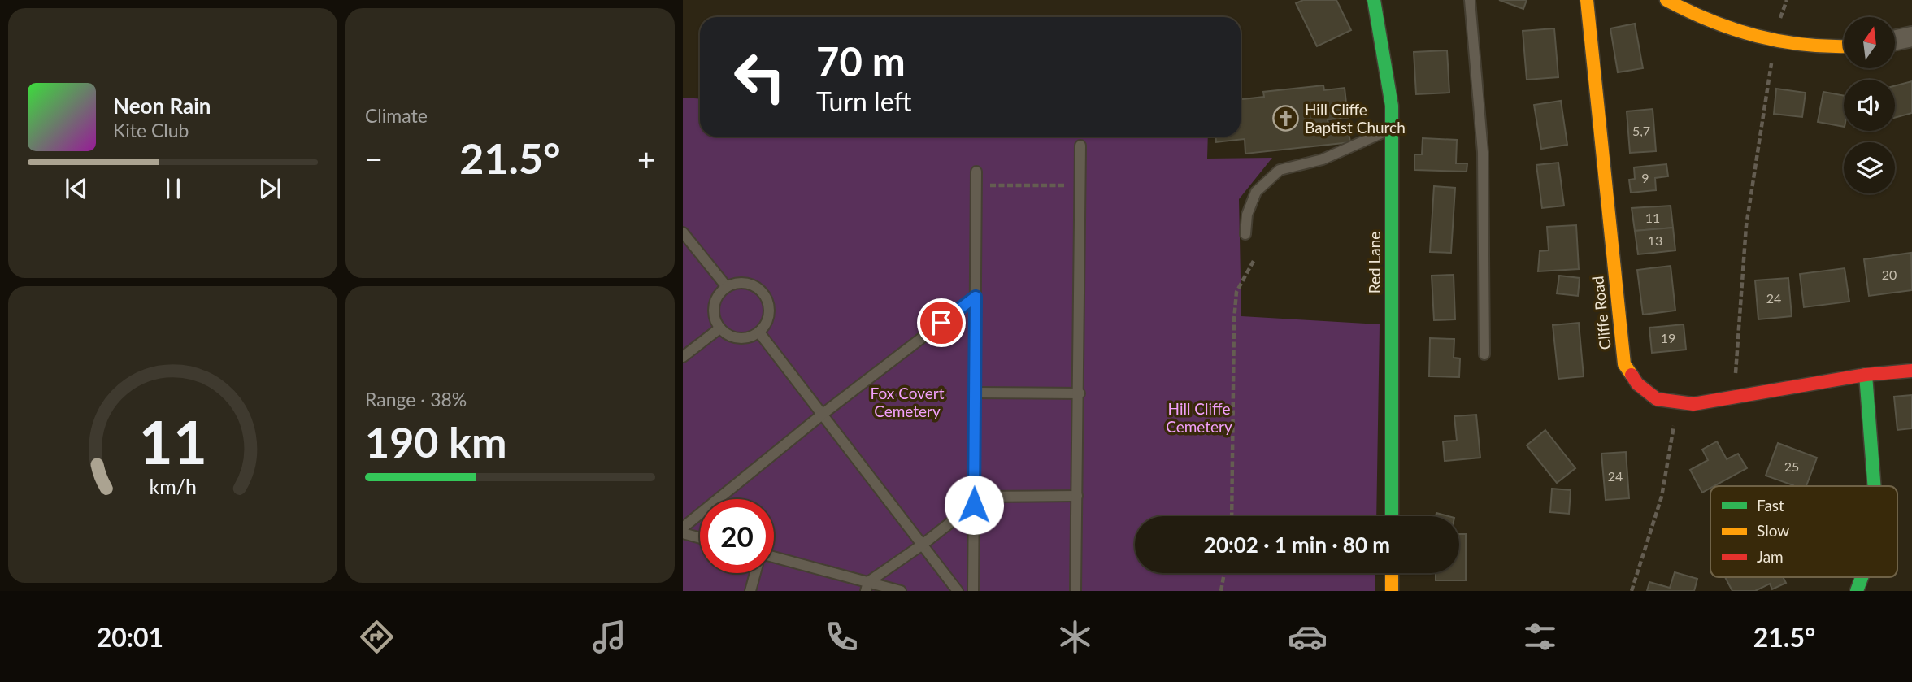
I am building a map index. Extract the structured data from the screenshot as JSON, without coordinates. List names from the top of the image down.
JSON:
{
  "streets": {
    "street": ["Red Lane", "Cliffe Road"]
  },
  "parks": ["Fox Covert Cemetery", "Hill Cliffe Cemetery"],
  "places": {
    "church": ["Hill Cliffe Baptist Church"]
  },
  "house_numbers": [
    "5,7",
    "9",
    "11",
    "13",
    "20",
    "24",
    "19",
    "25",
    "24"
  ],
  "legend": ["Fast", "Slow", "Jam"],
  "north": "top",
  "page": {
    "tile": [
      "Climate",
      ["Range · 38%", "190 km"]
    ],
    "turn": ["70 m", "Turn left"],
    "song": ["Neon Rain", "Kite Club"],
    "heat": ["−", "21.5°", "+"],
    "limit": "20",
    "trip": "20:02 · 1 min · 80 m",
    "tabs": ["20:01", "21.5°"],
    "gauge": ["11", "km/h"]
  }
}
